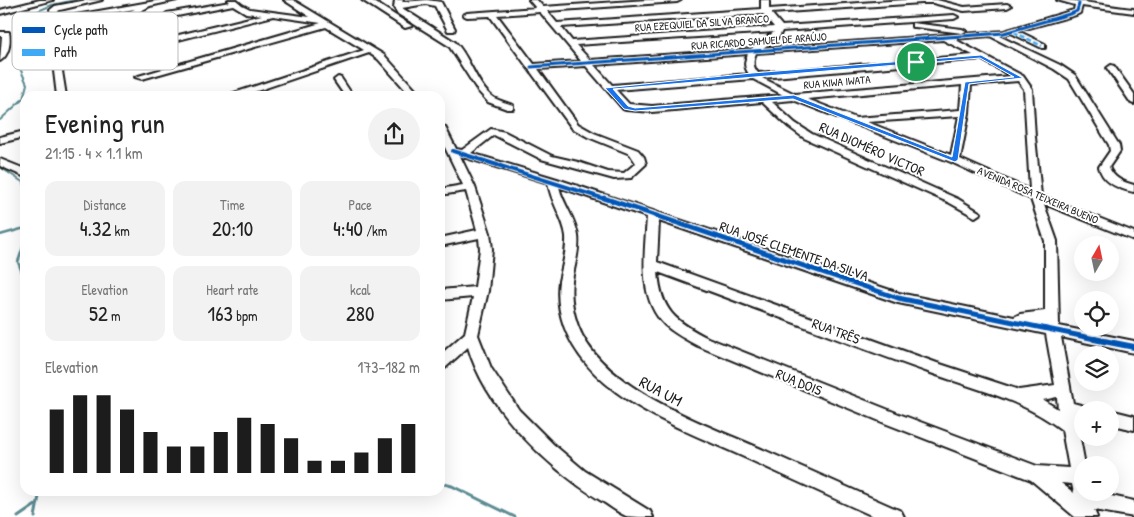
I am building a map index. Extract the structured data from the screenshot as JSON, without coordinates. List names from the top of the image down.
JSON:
{
  "streets": {
    "street": [
      "RUA EZEQUIEL DA SILVA BRANCO",
      "RUA RICARDO SAMUEL DE ARAÚJO",
      "RUA KIWA IWATA",
      "RUA DIOMÉRO VICTOR",
      "AVENIDA ROSA TEIXEIRA BUENO",
      "RUA JOSÉ CLEMENTE DA SILVA",
      "RUA TRÊS",
      "RUA DOIS",
      "RUA UM"
    ]
  },
  "crossings": [
    ["RUA KIWA IWATA", "RUA DIOMÉRO VICTOR"],
    ["RUA KIWA IWATA", "AVENIDA ROSA TEIXEIRA BUENO"],
    ["RUA JOSÉ CLEMENTE DA SILVA", "RUA DOIS"],
    ["RUA JOSÉ CLEMENTE DA SILVA", "RUA UM"],
    ["RUA TRÊS", "RUA DOIS"]
  ],
  "legend": ["Cycle path", "Path"],
  "north": "top",
  "page": {
    "heading": ["Evening run", "21:15 · 4 × 1.1 km"],
    "stats": [
      ["Distance", "4.32 km"],
      ["Time", "20:10"],
      ["Pace", "4:40 /km"],
      ["Elevation", "52 m"],
      ["Heart rate", "163 bpm"],
      ["kcal", "280"]
    ],
    "map_buttons": ["+", "−"],
    "chart": ["Elevation", "173–182 m"]
  }
}
